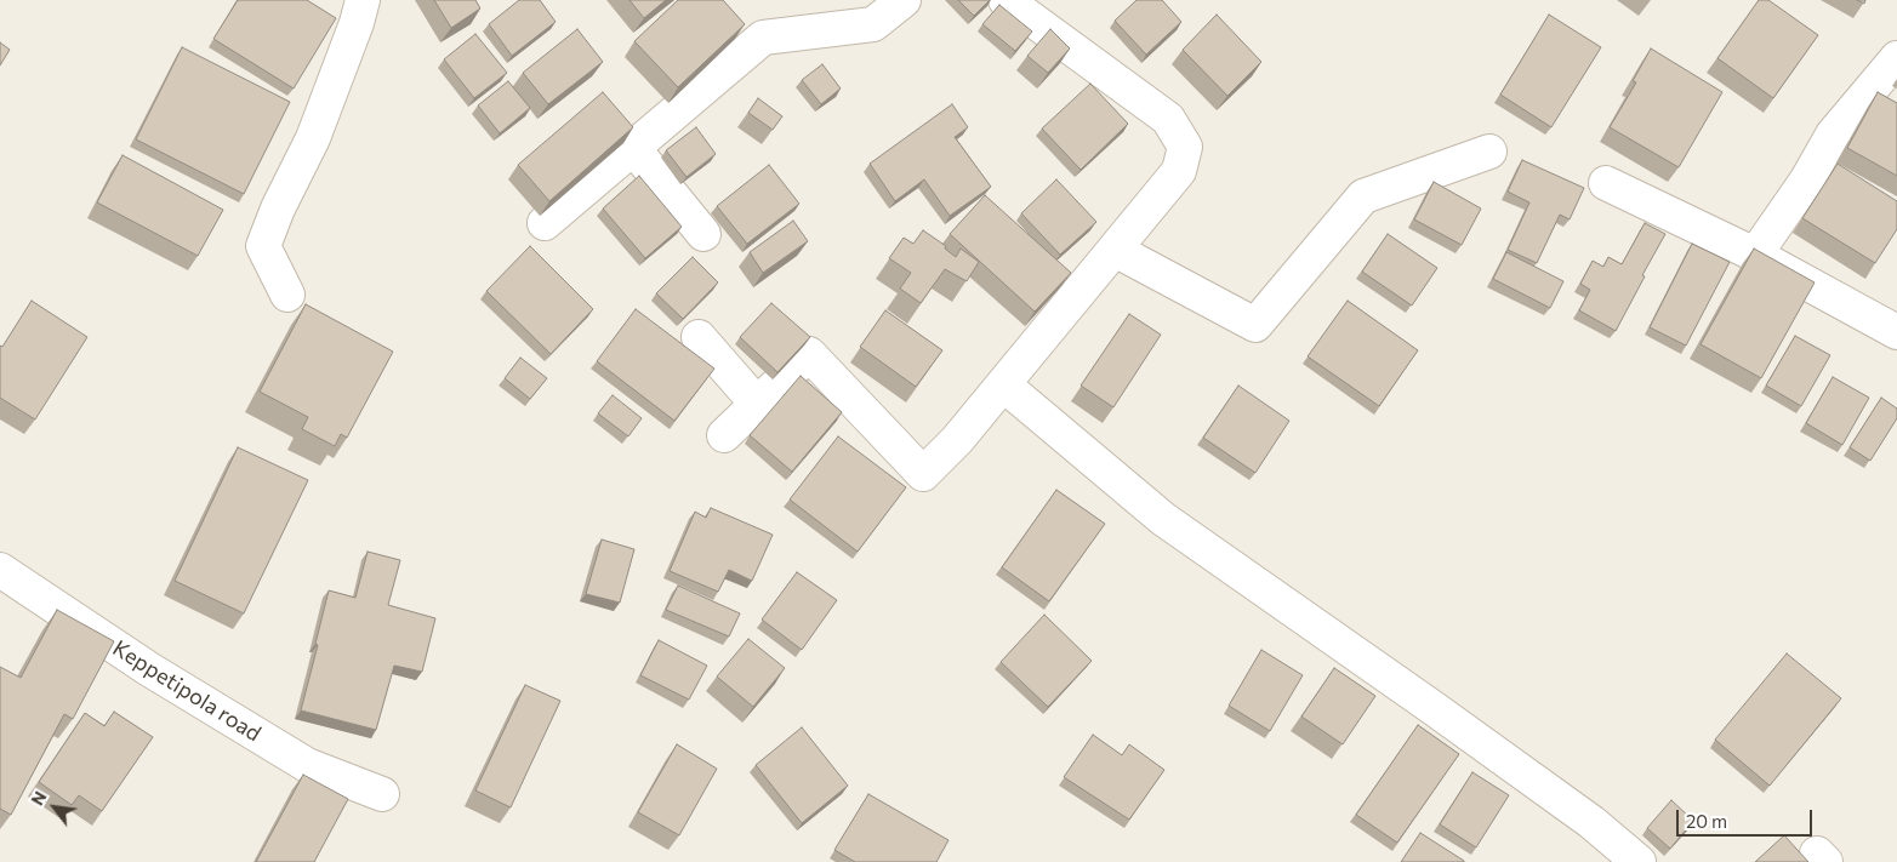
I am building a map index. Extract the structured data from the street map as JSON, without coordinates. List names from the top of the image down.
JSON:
{
  "streets": {
    "street": ["Keppetipola road"]
  },
  "scale_bar": "20 m",
  "north": "top left"
}
